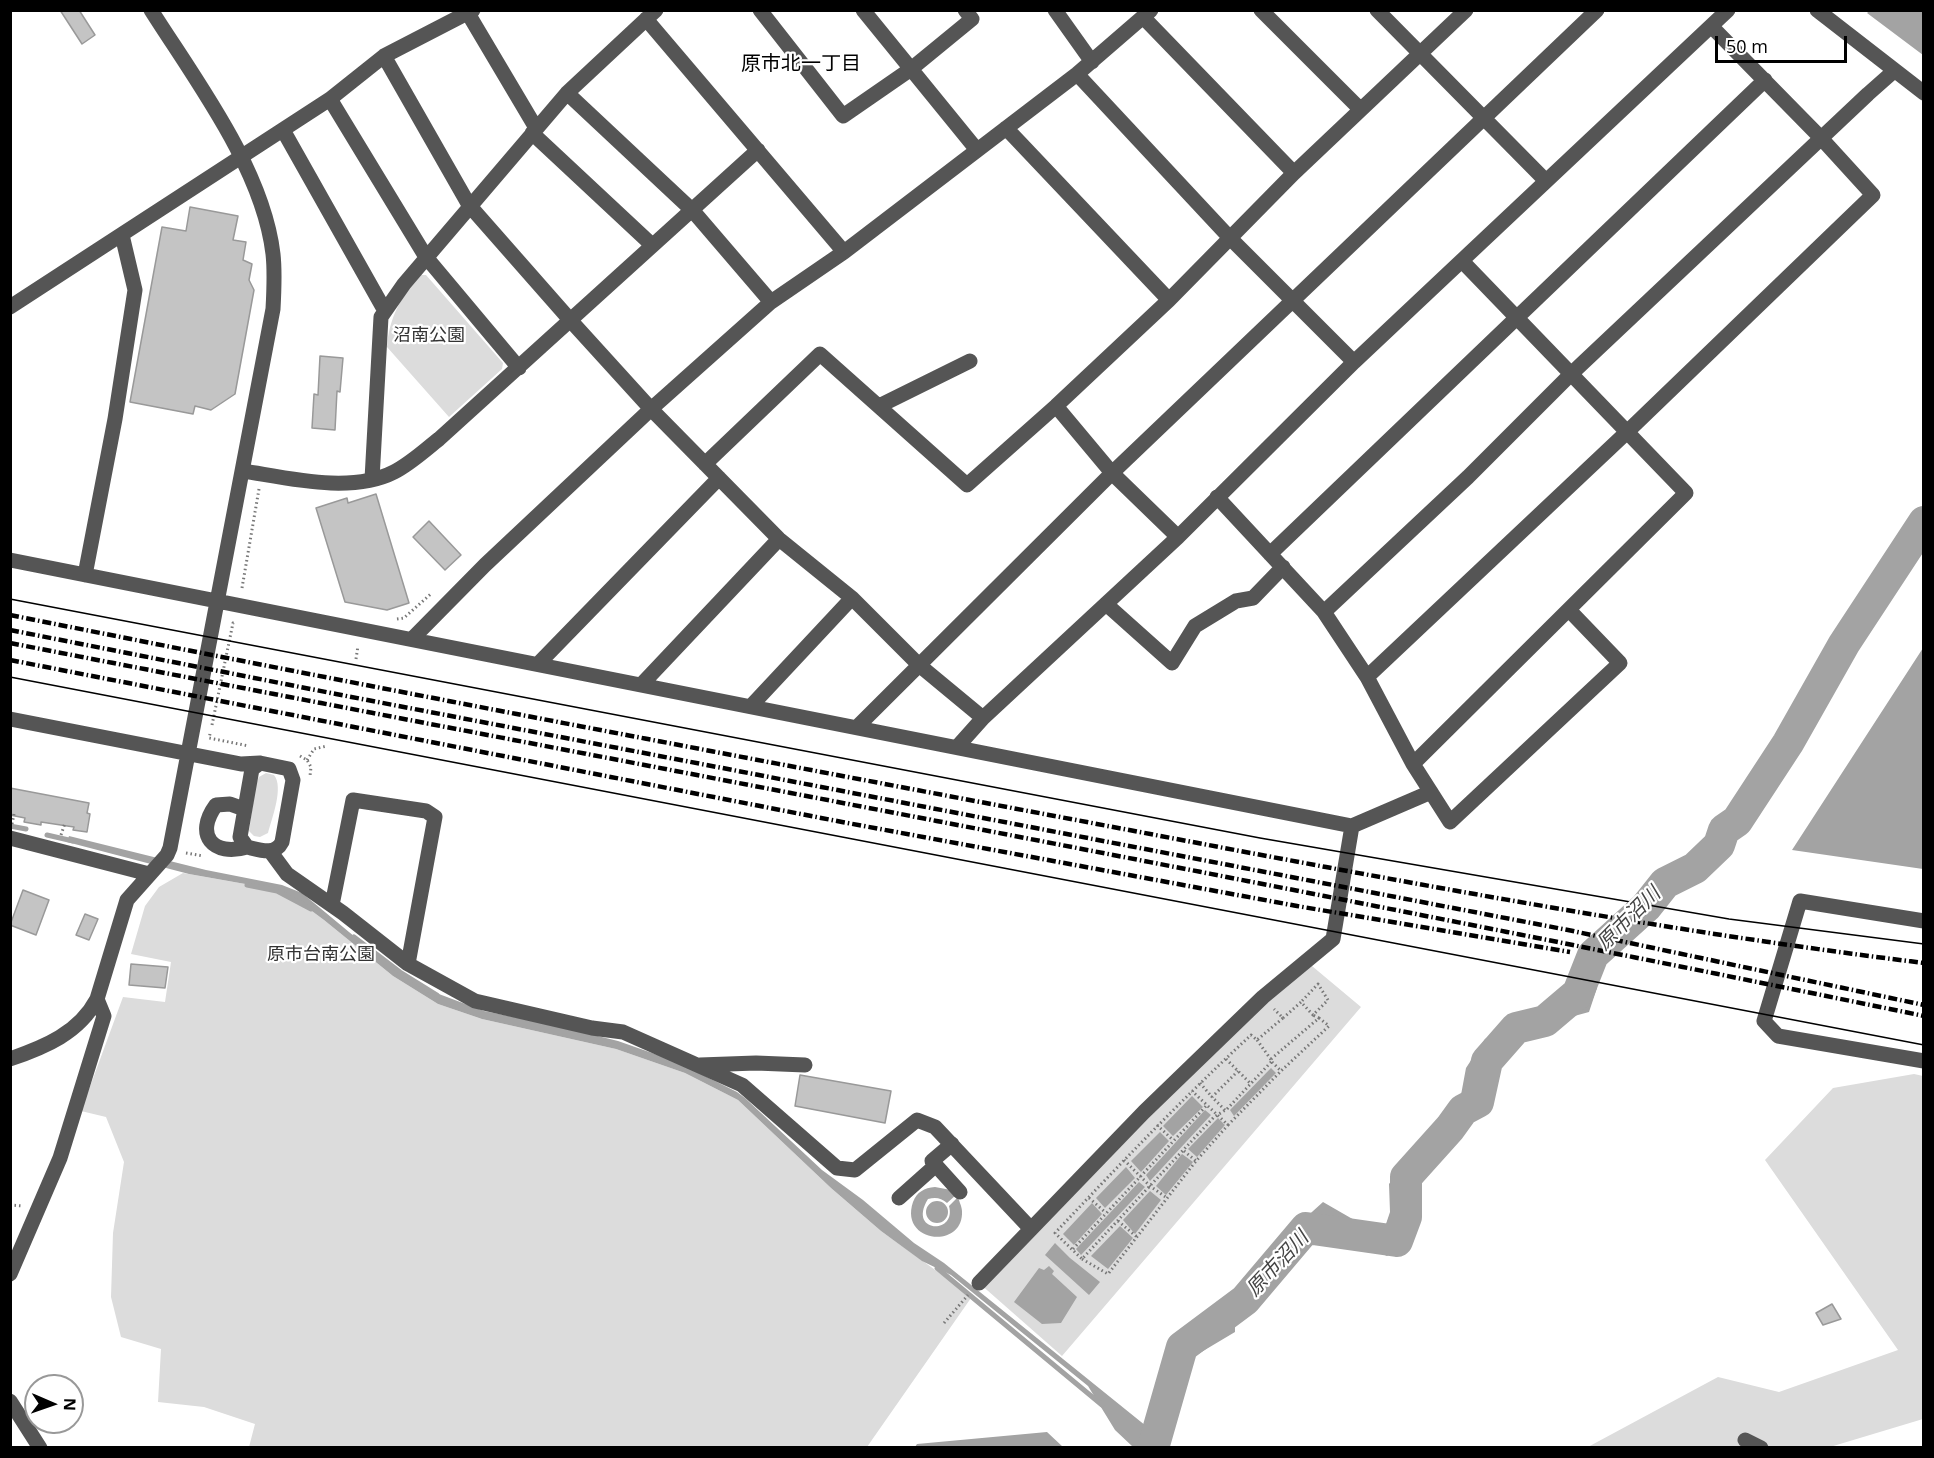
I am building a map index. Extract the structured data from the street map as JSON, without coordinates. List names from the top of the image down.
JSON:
{
  "districts": ["原市北一丁目"],
  "water": ["原市沼川"],
  "parks": ["沼南公園", "原市台南公園"],
  "scale_bar": "50 m",
  "north": "right"
}
